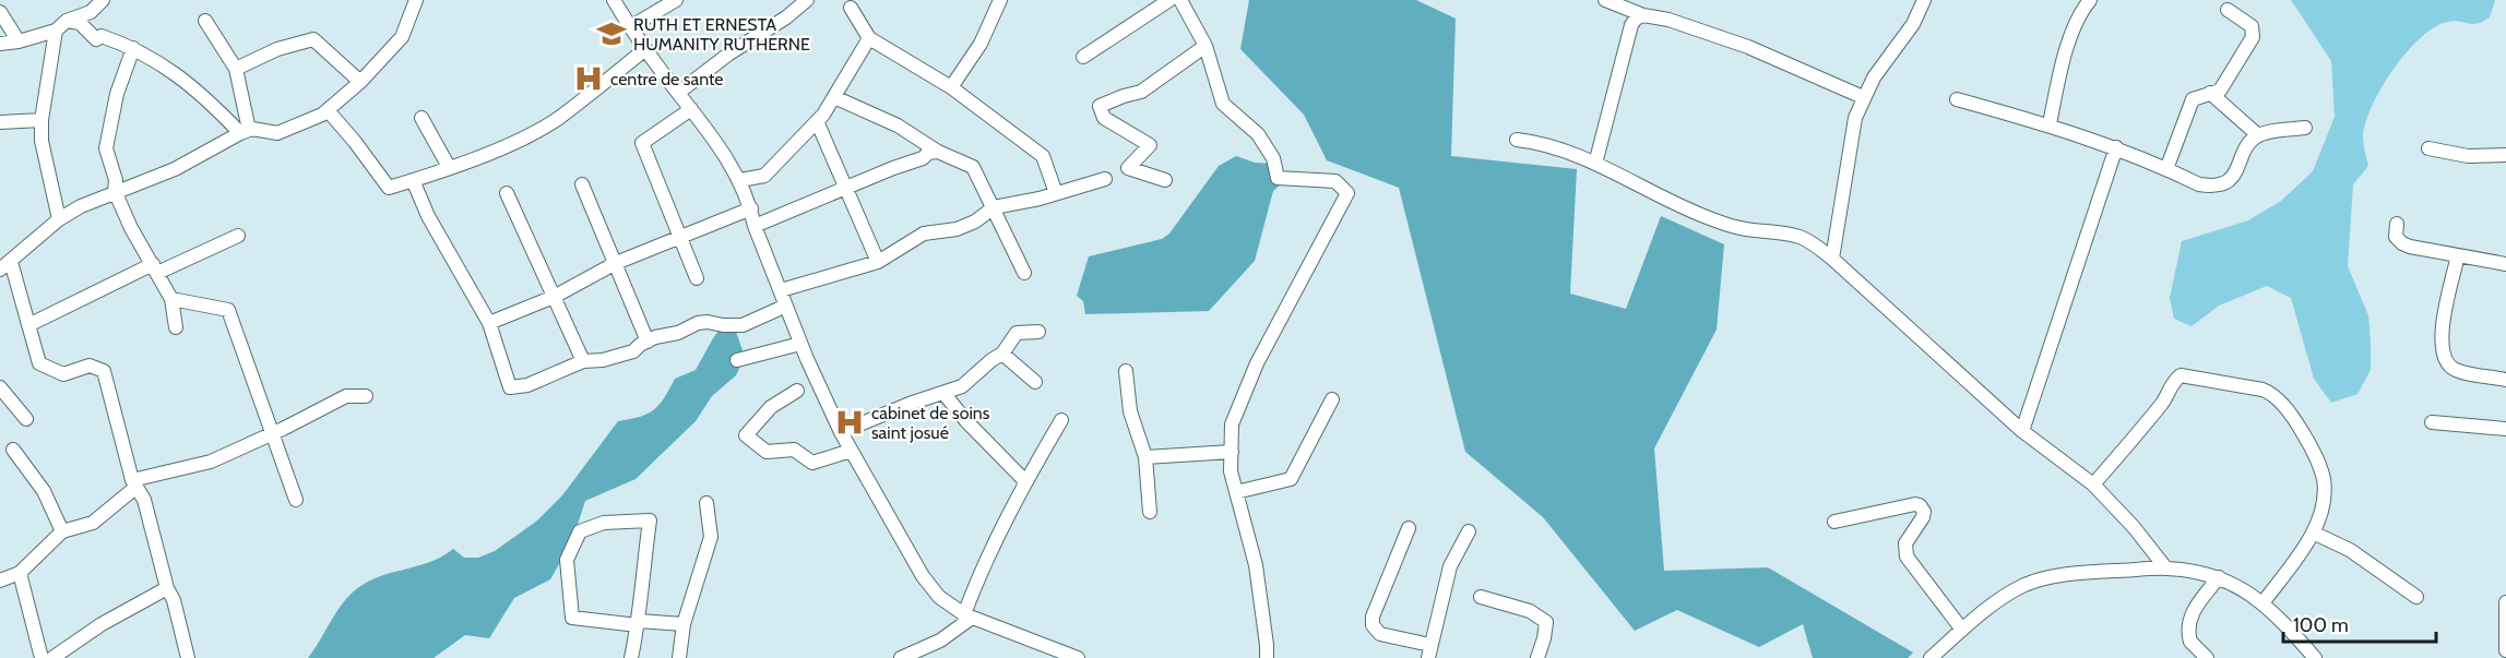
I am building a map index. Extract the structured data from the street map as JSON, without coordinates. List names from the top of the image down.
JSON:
{
  "places": {
    "school or university": ["RUTH ET ERNESTA HUMANITY RUTHERNE"],
    "hospital": ["centre de sante", "cabinet de soins saint josué"]
  },
  "scale_bar": "100 m"
}
